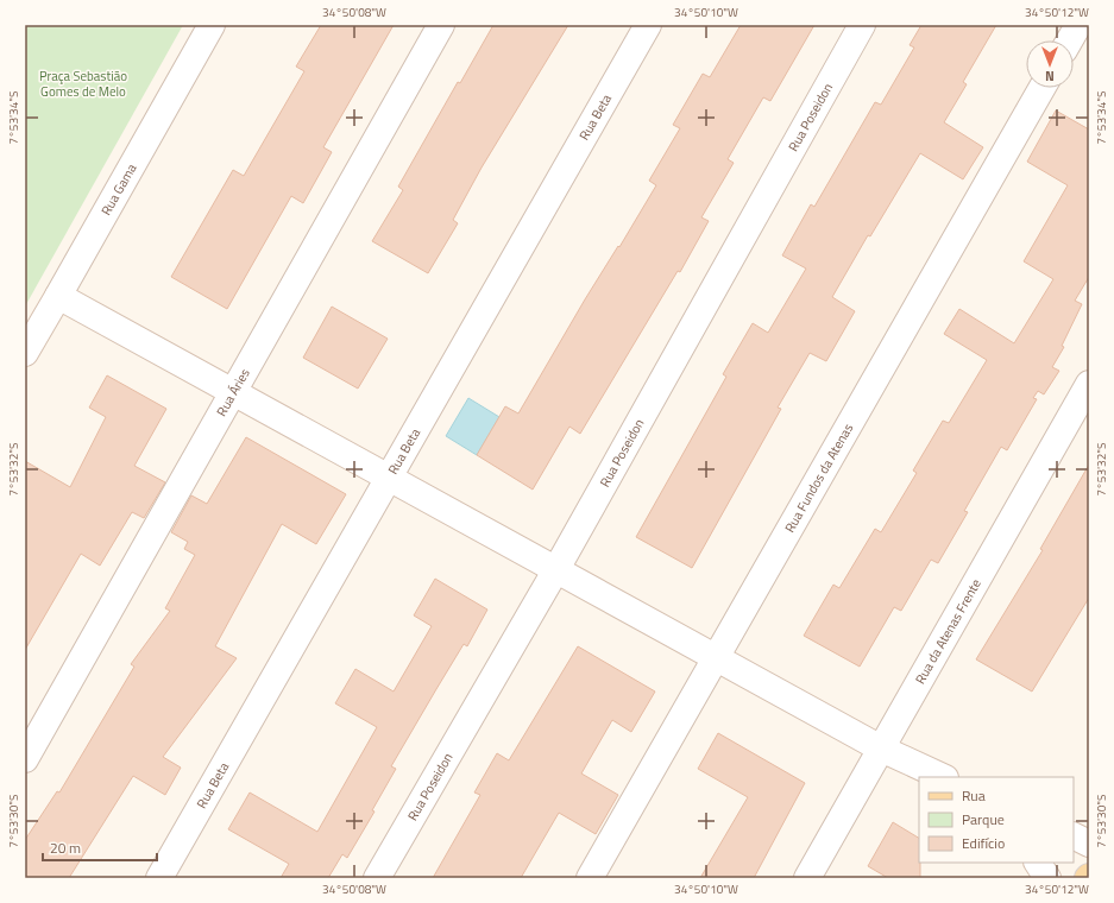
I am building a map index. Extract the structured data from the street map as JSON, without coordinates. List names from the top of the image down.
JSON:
{
  "streets": {
    "street": [
      "Rua Poseidon",
      "Rua Beta",
      "Rua Gama",
      "Rua Áries",
      "Rua Fundos da Atenas",
      "Rua da Atenas Frente"
    ]
  },
  "parks": ["Praça Sebastião Gomes de Melo"],
  "legend": ["Rua", "Parque", "Edifício"],
  "scale_bar": "20 m",
  "north": "bottom",
  "coordinates": [
    "34°50'08\"W",
    "34°50'10\"W",
    "34°50'12\"W",
    "7°53'34\"S",
    "7°53'32\"S",
    "7°53'30\"S"
  ]
}
